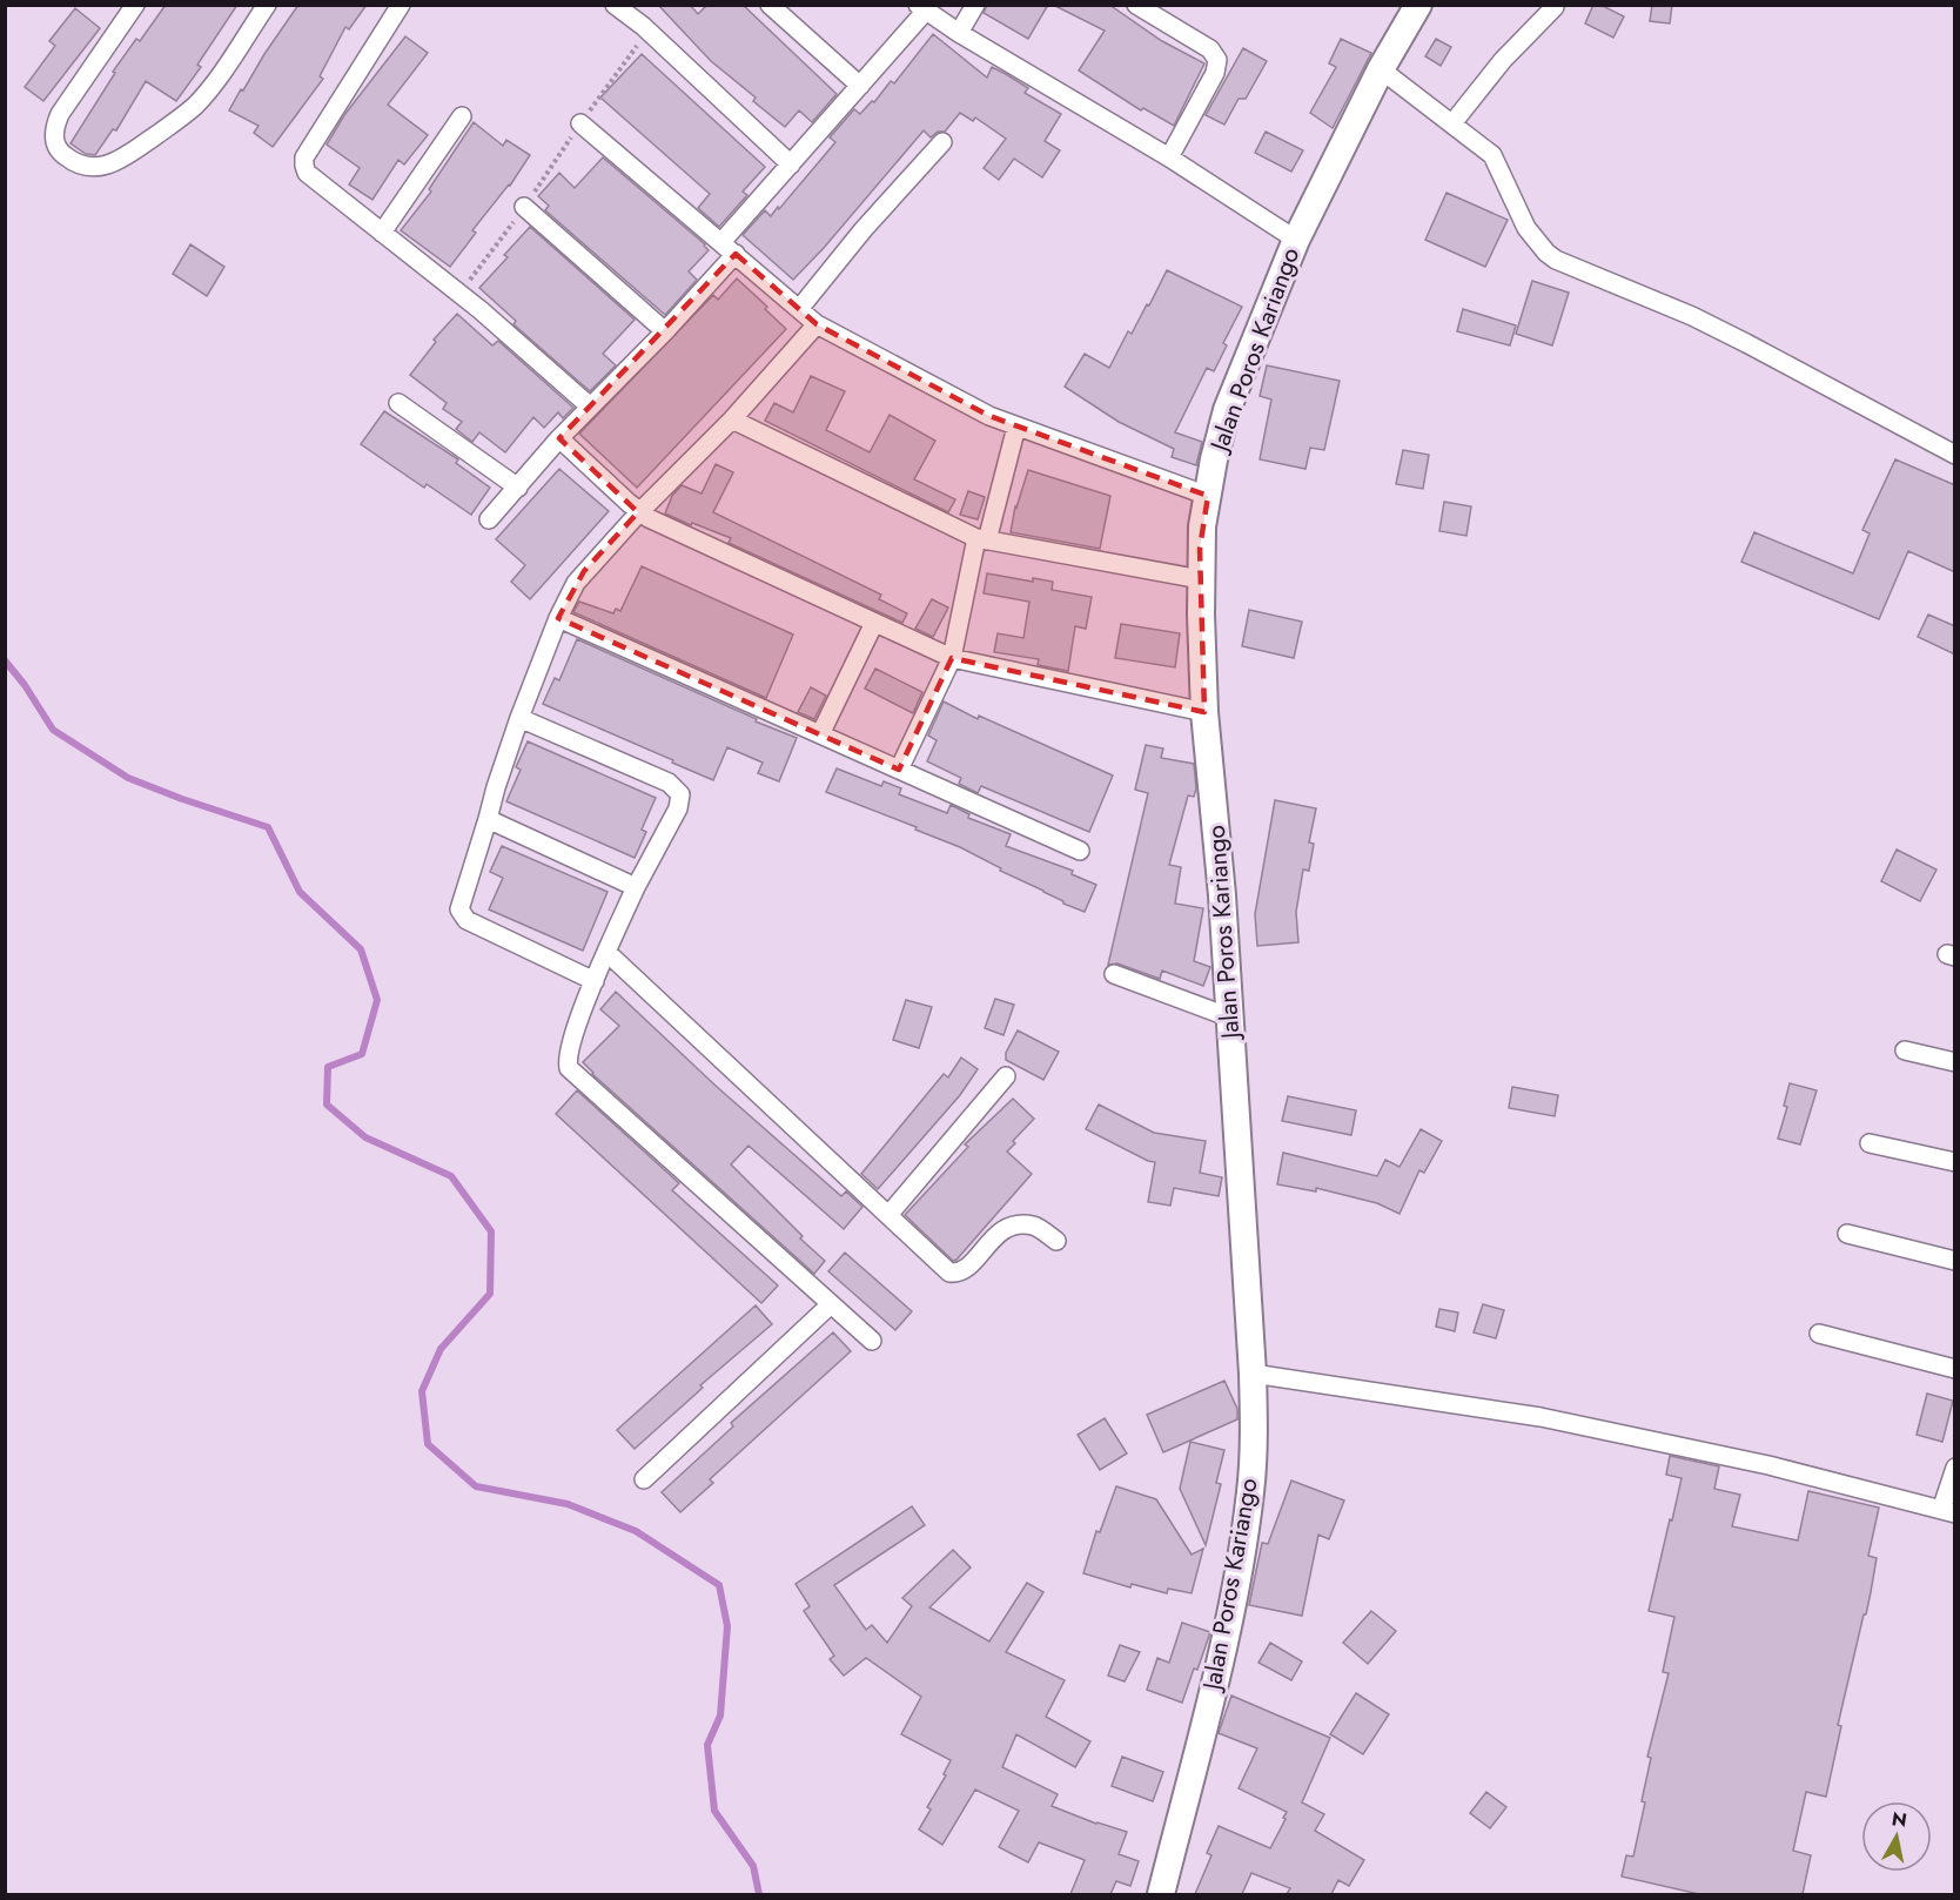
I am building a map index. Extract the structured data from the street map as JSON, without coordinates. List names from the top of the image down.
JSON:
{
  "streets": {
    "main road": ["Jalan Poros Kariango"]
  },
  "north": "top"
}
